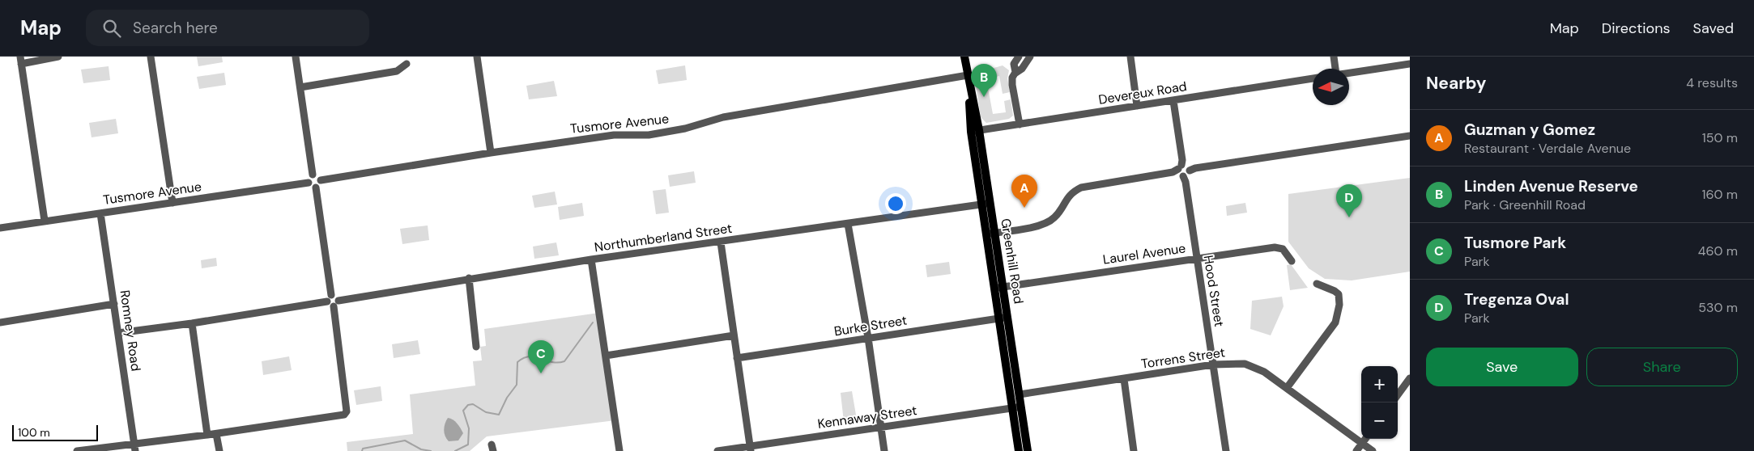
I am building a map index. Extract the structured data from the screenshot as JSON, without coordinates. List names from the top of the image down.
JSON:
{
  "streets": {
    "main road": ["Greenhill Road"],
    "street": [
      "Devereux Road",
      "Tusmore Avenue",
      "Northumberland Street",
      "Laurel Avenue",
      "Hood Street",
      "Burke Street",
      "Romney Road",
      "Torrens Street",
      "Kennaway Street"
    ]
  },
  "crossings": [
    ["Devereux Road", "Greenhill Road"],
    ["Devereux Road", "Hood Street"],
    ["Tusmore Avenue", "Greenhill Road"],
    ["Tusmore Avenue", "Romney Road"],
    ["Northumberland Street", "Greenhill Road"],
    ["Laurel Avenue", "Greenhill Road"],
    ["Laurel Avenue", "Hood Street"],
    ["Greenhill Road", "Burke Street"],
    ["Greenhill Road", "Torrens Street"],
    ["Greenhill Road", "Kennaway Street"],
    ["Hood Street", "Torrens Street"]
  ],
  "scale_bar": "100 m",
  "north": "left",
  "page": {
    "header": "Map",
    "search": "Search here",
    "nav": ["Map", "Directions", "Saved"],
    "heading": ["Nearby", "4 results"],
    "pins": [
      "B",
      "A",
      "D",
      "C"
    ],
    "list": [
      {
        "mark": "A",
        "name": "Guzman y Gomez",
        "note": "Restaurant · Verdale Avenue",
        "value": "150 m"
      },
      {
        "mark": "B",
        "name": "Linden Avenue Reserve",
        "note": "Park · Greenhill Road",
        "value": "160 m"
      },
      {
        "mark": "C",
        "name": "Tusmore Park",
        "note": "Park",
        "value": "460 m"
      },
      {
        "mark": "D",
        "name": "Tregenza Oval",
        "note": "Park",
        "value": "530 m"
      }
    ],
    "buttons": ["Save", "Share"],
    "map_buttons": ["+", "−"],
    "scale": "100 m"
  }
}
